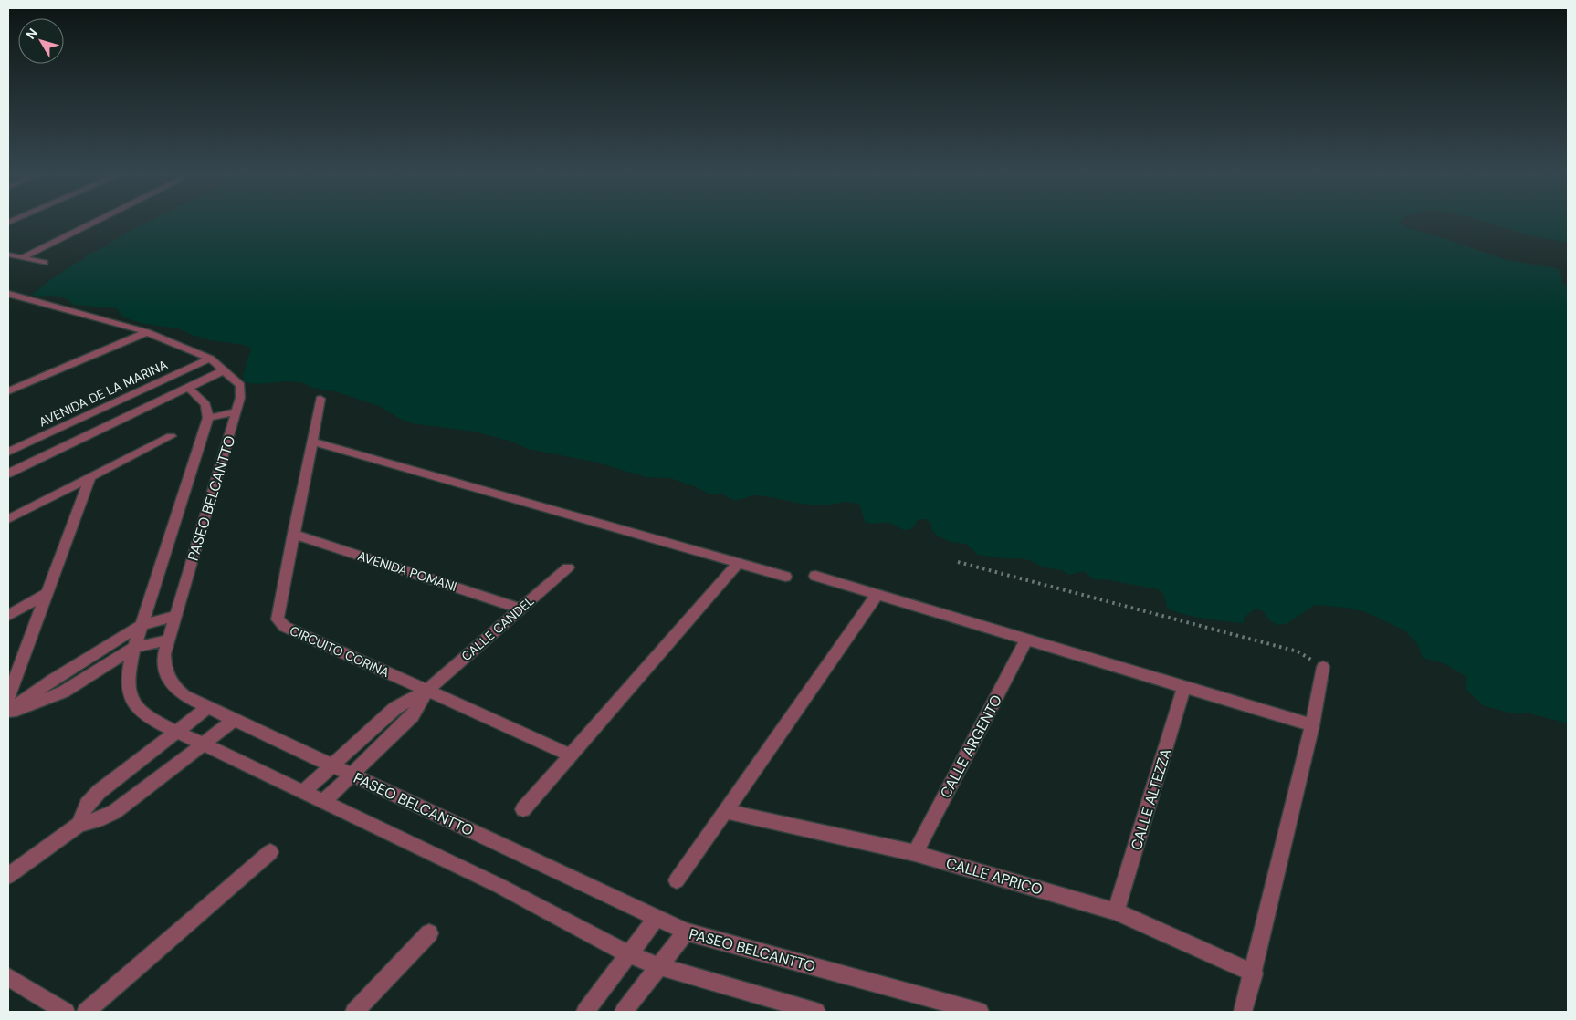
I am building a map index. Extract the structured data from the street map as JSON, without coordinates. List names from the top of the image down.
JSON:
{
  "streets": {
    "street": [
      "AVENIDA DE LA MARINA",
      "PASEO BELCANTTO",
      "AVENIDA POMANI",
      "CALLE CANDEL",
      "CIRCUITO CORINA",
      "CALLE ARGENTO",
      "CALLE ALTEZZA",
      "CALLE APRICO"
    ]
  },
  "crossings": [
    ["PASEO BELCANTTO", "CALLE CANDEL"],
    ["AVENIDA POMANI", "CALLE CANDEL"],
    ["AVENIDA POMANI", "CIRCUITO CORINA"],
    ["CALLE CANDEL", "CIRCUITO CORINA"],
    ["CALLE ARGENTO", "CALLE APRICO"],
    ["CALLE ALTEZZA", "CALLE APRICO"]
  ],
  "north": "top left"
}
